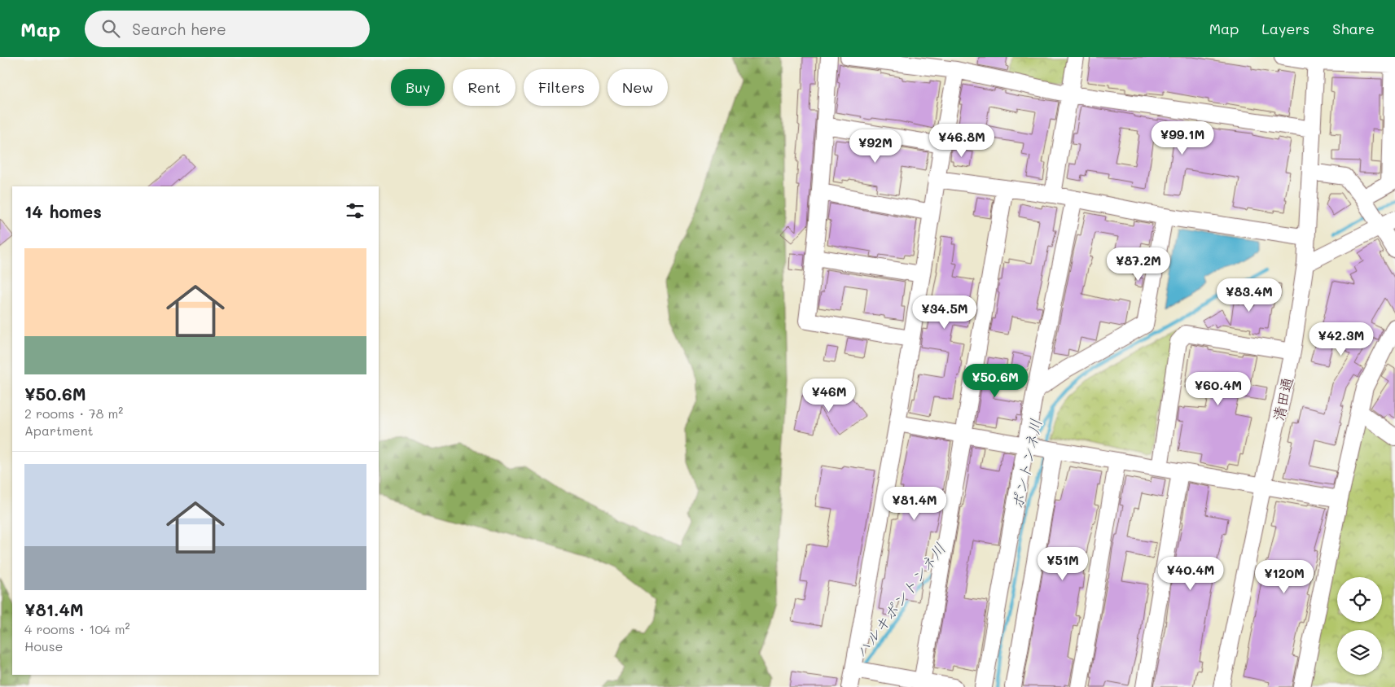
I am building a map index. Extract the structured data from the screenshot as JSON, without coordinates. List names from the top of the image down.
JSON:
{
  "streets": {
    "street": ["清田通"]
  },
  "water": ["ポントンネ川", "ハルキポントンネ川"],
  "page": {
    "header": "Map",
    "search": "Search here",
    "nav": ["Map", "Layers", "Share"],
    "chip": [
      "Buy",
      "Rent",
      "Filters",
      "New"
    ],
    "price": [
      "¥99.1M",
      "¥46.8M",
      "¥92M",
      "¥87.2M",
      "¥83.4M",
      "¥34.5M",
      "¥42.3M",
      "¥50.6M",
      "¥60.4M",
      "¥46M",
      "¥81.4M",
      "¥51M",
      "¥40.4M",
      "¥120M"
    ],
    "heading": "14 homes",
    "list": [
      {
        "name": "¥50.6M",
        "note": "2 rooms · 78 m² · Apartment"
      },
      {
        "name": "¥81.4M",
        "note": "4 rooms · 104 m² · House"
      }
    ]
  }
}
